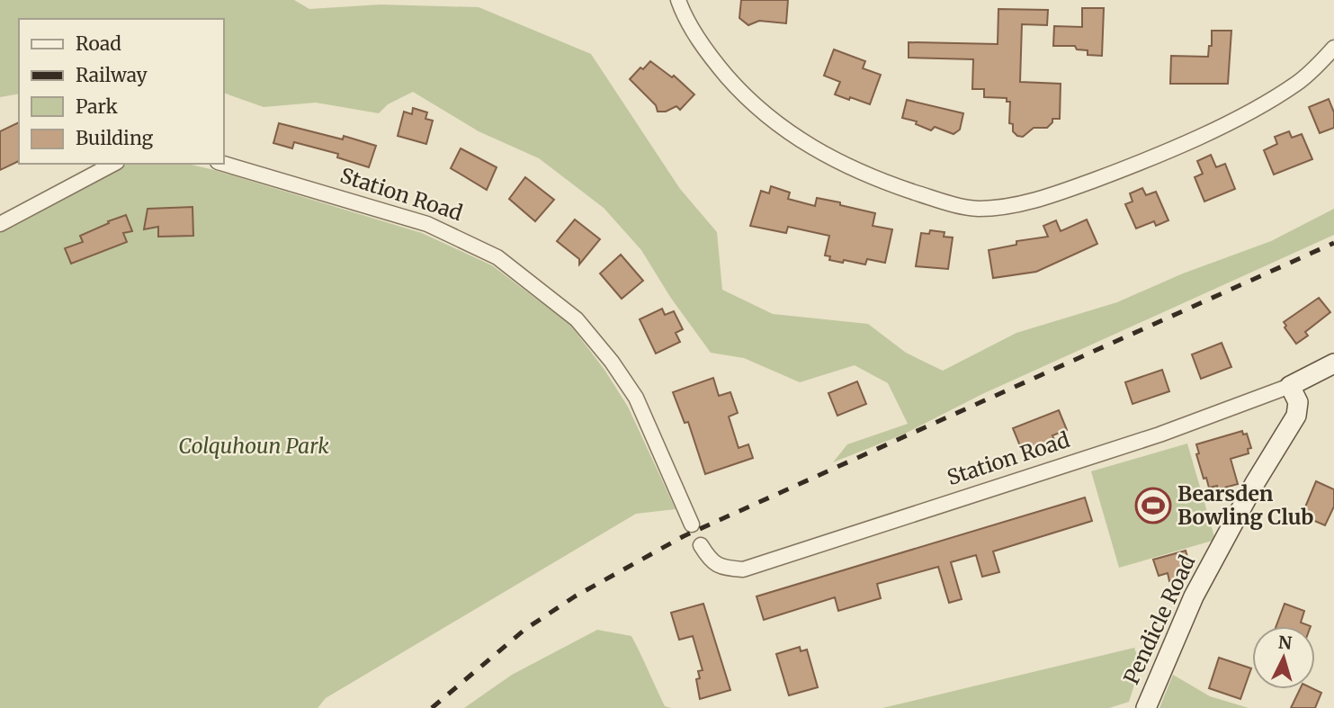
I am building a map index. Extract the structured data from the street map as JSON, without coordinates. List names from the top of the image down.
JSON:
{
  "streets": {
    "street": ["Station Road", "Pendicle Road"]
  },
  "crossings": [
    ["Station Road", "Pendicle Road"]
  ],
  "parks": ["Colquhoun Park"],
  "places": {
    "sports": ["Bearsden Bowling Club"]
  },
  "legend": [
    "Road",
    "Railway",
    "Park",
    "Building"
  ],
  "north": "top"
}
